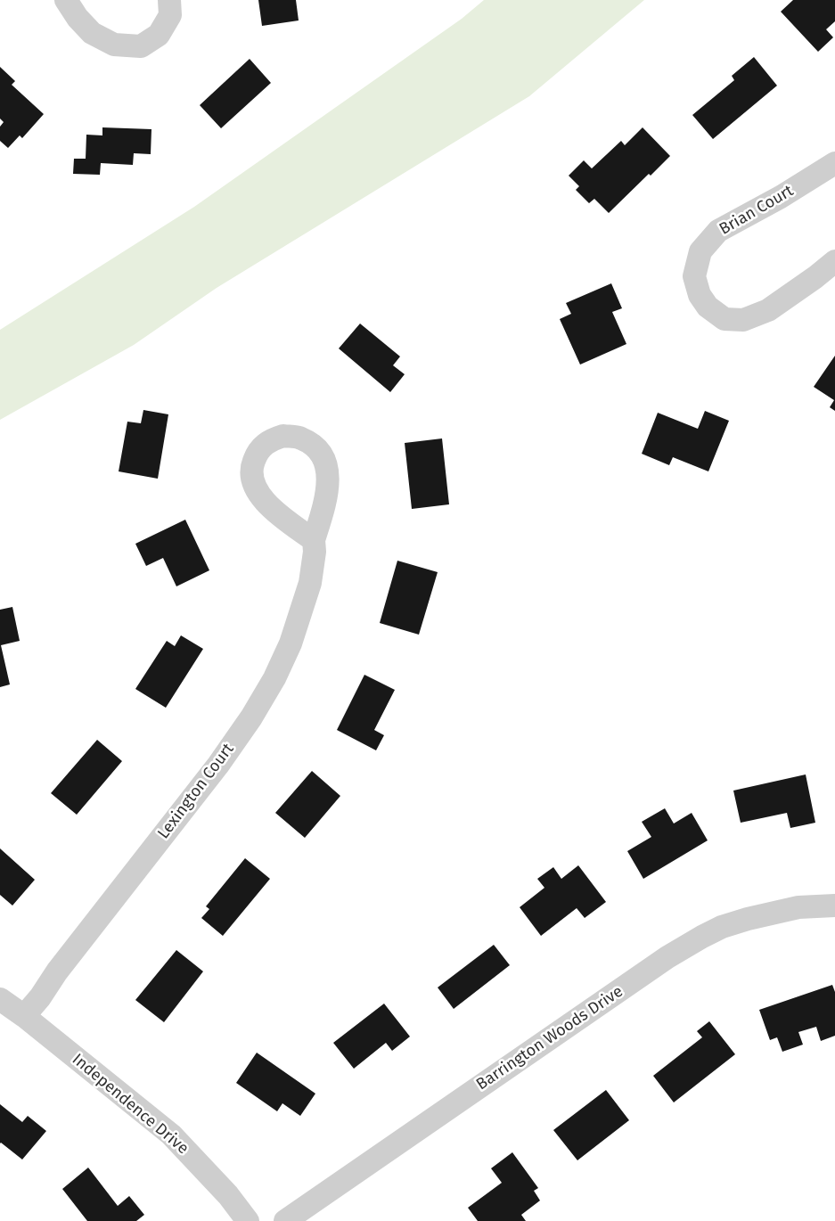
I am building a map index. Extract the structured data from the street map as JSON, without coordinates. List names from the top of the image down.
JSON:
{
  "streets": {
    "street": [
      "Brian Court",
      "Lexington Court",
      "Barrington Woods Drive",
      "Independence Drive"
    ]
  },
  "crossings": [
    ["Lexington Court", "Independence Drive"]
  ]
}
